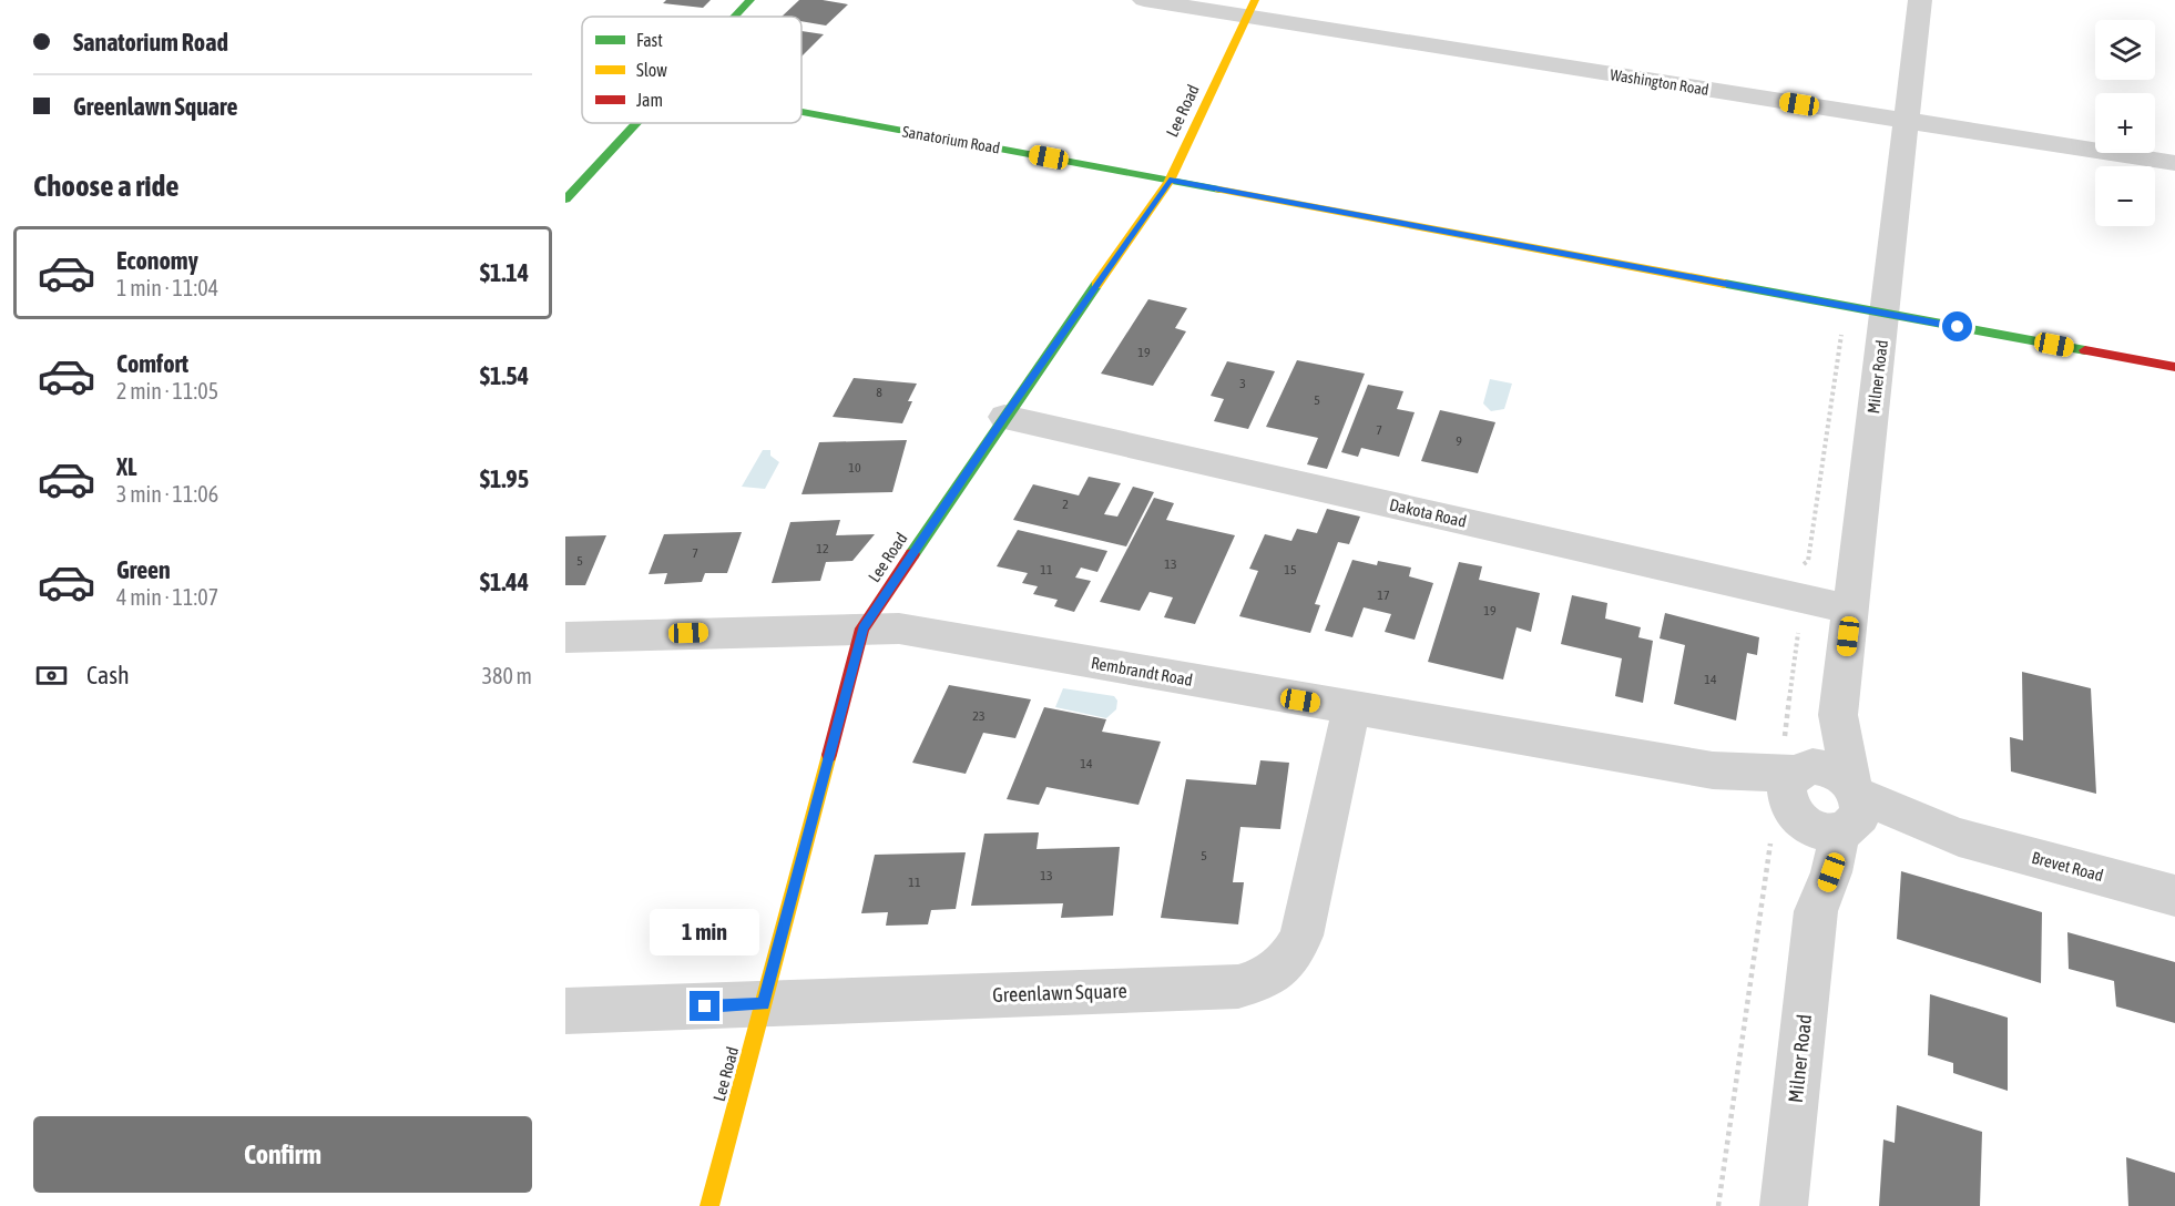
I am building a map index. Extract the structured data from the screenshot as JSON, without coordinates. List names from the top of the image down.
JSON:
{
  "streets": {
    "street": [
      "Washington Road",
      "Lee Road",
      "Sanatorium Road",
      "Milner Road",
      "Dakota Road",
      "Rembrandt Road",
      "Brevet Road",
      "Greenlawn Square"
    ]
  },
  "crossings": [
    ["Washington Road", "Lee Road"],
    ["Washington Road", "Milner Road"],
    ["Lee Road", "Sanatorium Road"],
    ["Lee Road", "Dakota Road"],
    ["Lee Road", "Rembrandt Road"],
    ["Lee Road", "Greenlawn Square"],
    ["Sanatorium Road", "Milner Road"],
    ["Milner Road", "Dakota Road"],
    ["Milner Road", "Rembrandt Road"],
    ["Milner Road", "Brevet Road"],
    ["Rembrandt Road", "Brevet Road"],
    ["Rembrandt Road", "Greenlawn Square"]
  ],
  "house_numbers": [
    "19",
    "3",
    "8",
    "5",
    "7",
    "9",
    "10",
    "2",
    "12",
    "7",
    "5",
    "13",
    "11",
    "15",
    "17",
    "19",
    "14",
    "23",
    "14",
    "5",
    "13",
    "11"
  ],
  "legend": ["Fast", "Slow", "Jam"],
  "page": {
    "banner": ["Sanatorium Road", "Greenlawn Square"],
    "map_buttons": ["+", "−"],
    "heading": "Choose a ride",
    "list": [
      {
        "name": "Economy",
        "note": "1 min · 11:04",
        "value": "$1.14"
      },
      {
        "name": "Comfort",
        "note": "2 min · 11:05",
        "value": "$1.54"
      },
      {
        "name": "XL",
        "note": "3 min · 11:06",
        "value": "$1.95"
      },
      {
        "name": "Green",
        "note": "4 min · 11:07",
        "value": "$1.44"
      }
    ],
    "pay": ["Cash", "380 m"],
    "bubble": "1 min",
    "buttons": "Confirm"
  }
}
